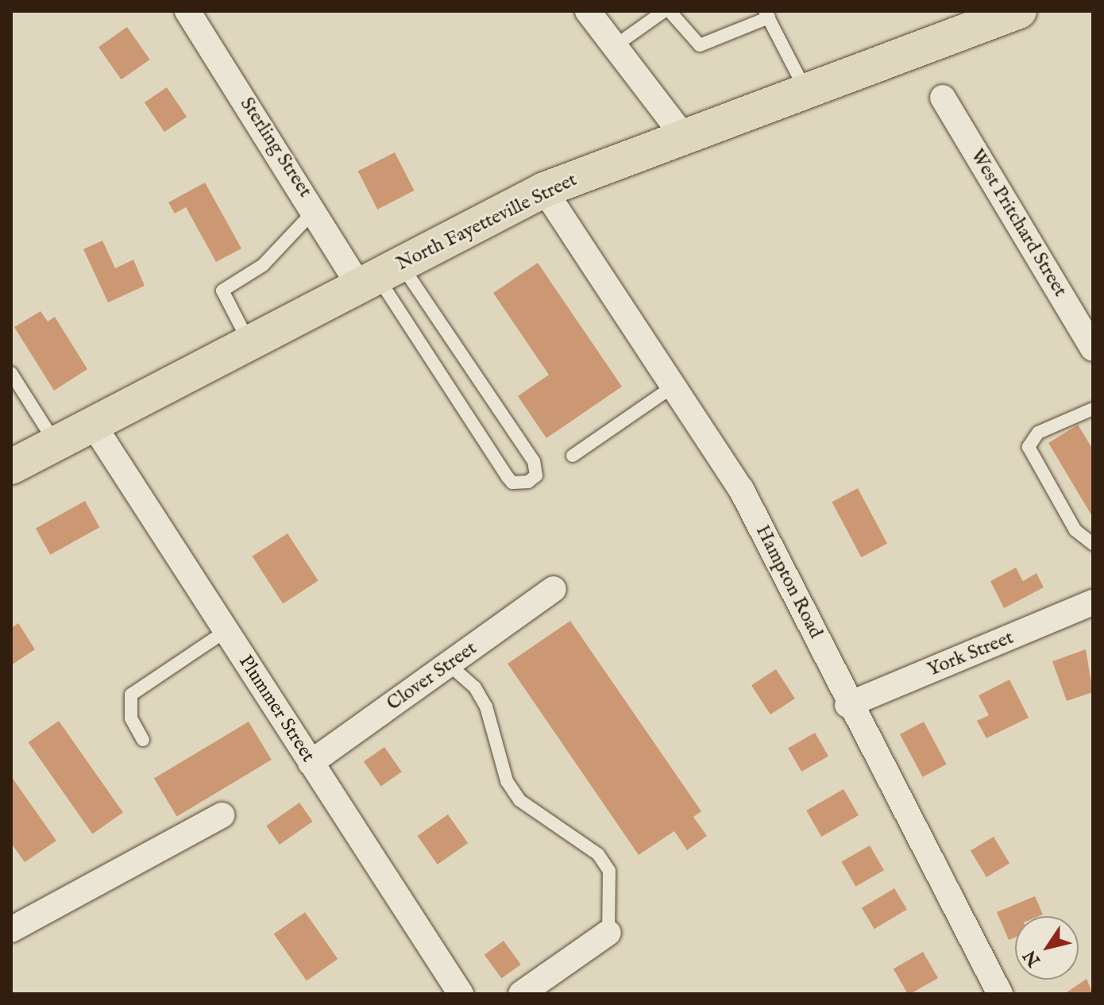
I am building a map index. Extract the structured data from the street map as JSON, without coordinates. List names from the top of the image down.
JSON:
{
  "streets": {
    "main road": ["North Fayetteville Street"],
    "street": [
      "Sterling Street",
      "West Pritchard Street",
      "Hampton Road",
      "York Street",
      "Clover Street",
      "Plummer Street"
    ]
  },
  "crossings": [
    ["Sterling Street", "North Fayetteville Street"],
    ["North Fayetteville Street", "Hampton Road"],
    ["North Fayetteville Street", "Plummer Street"],
    ["Hampton Road", "York Street"],
    ["Clover Street", "Plummer Street"]
  ],
  "north": "bottom left"
}
